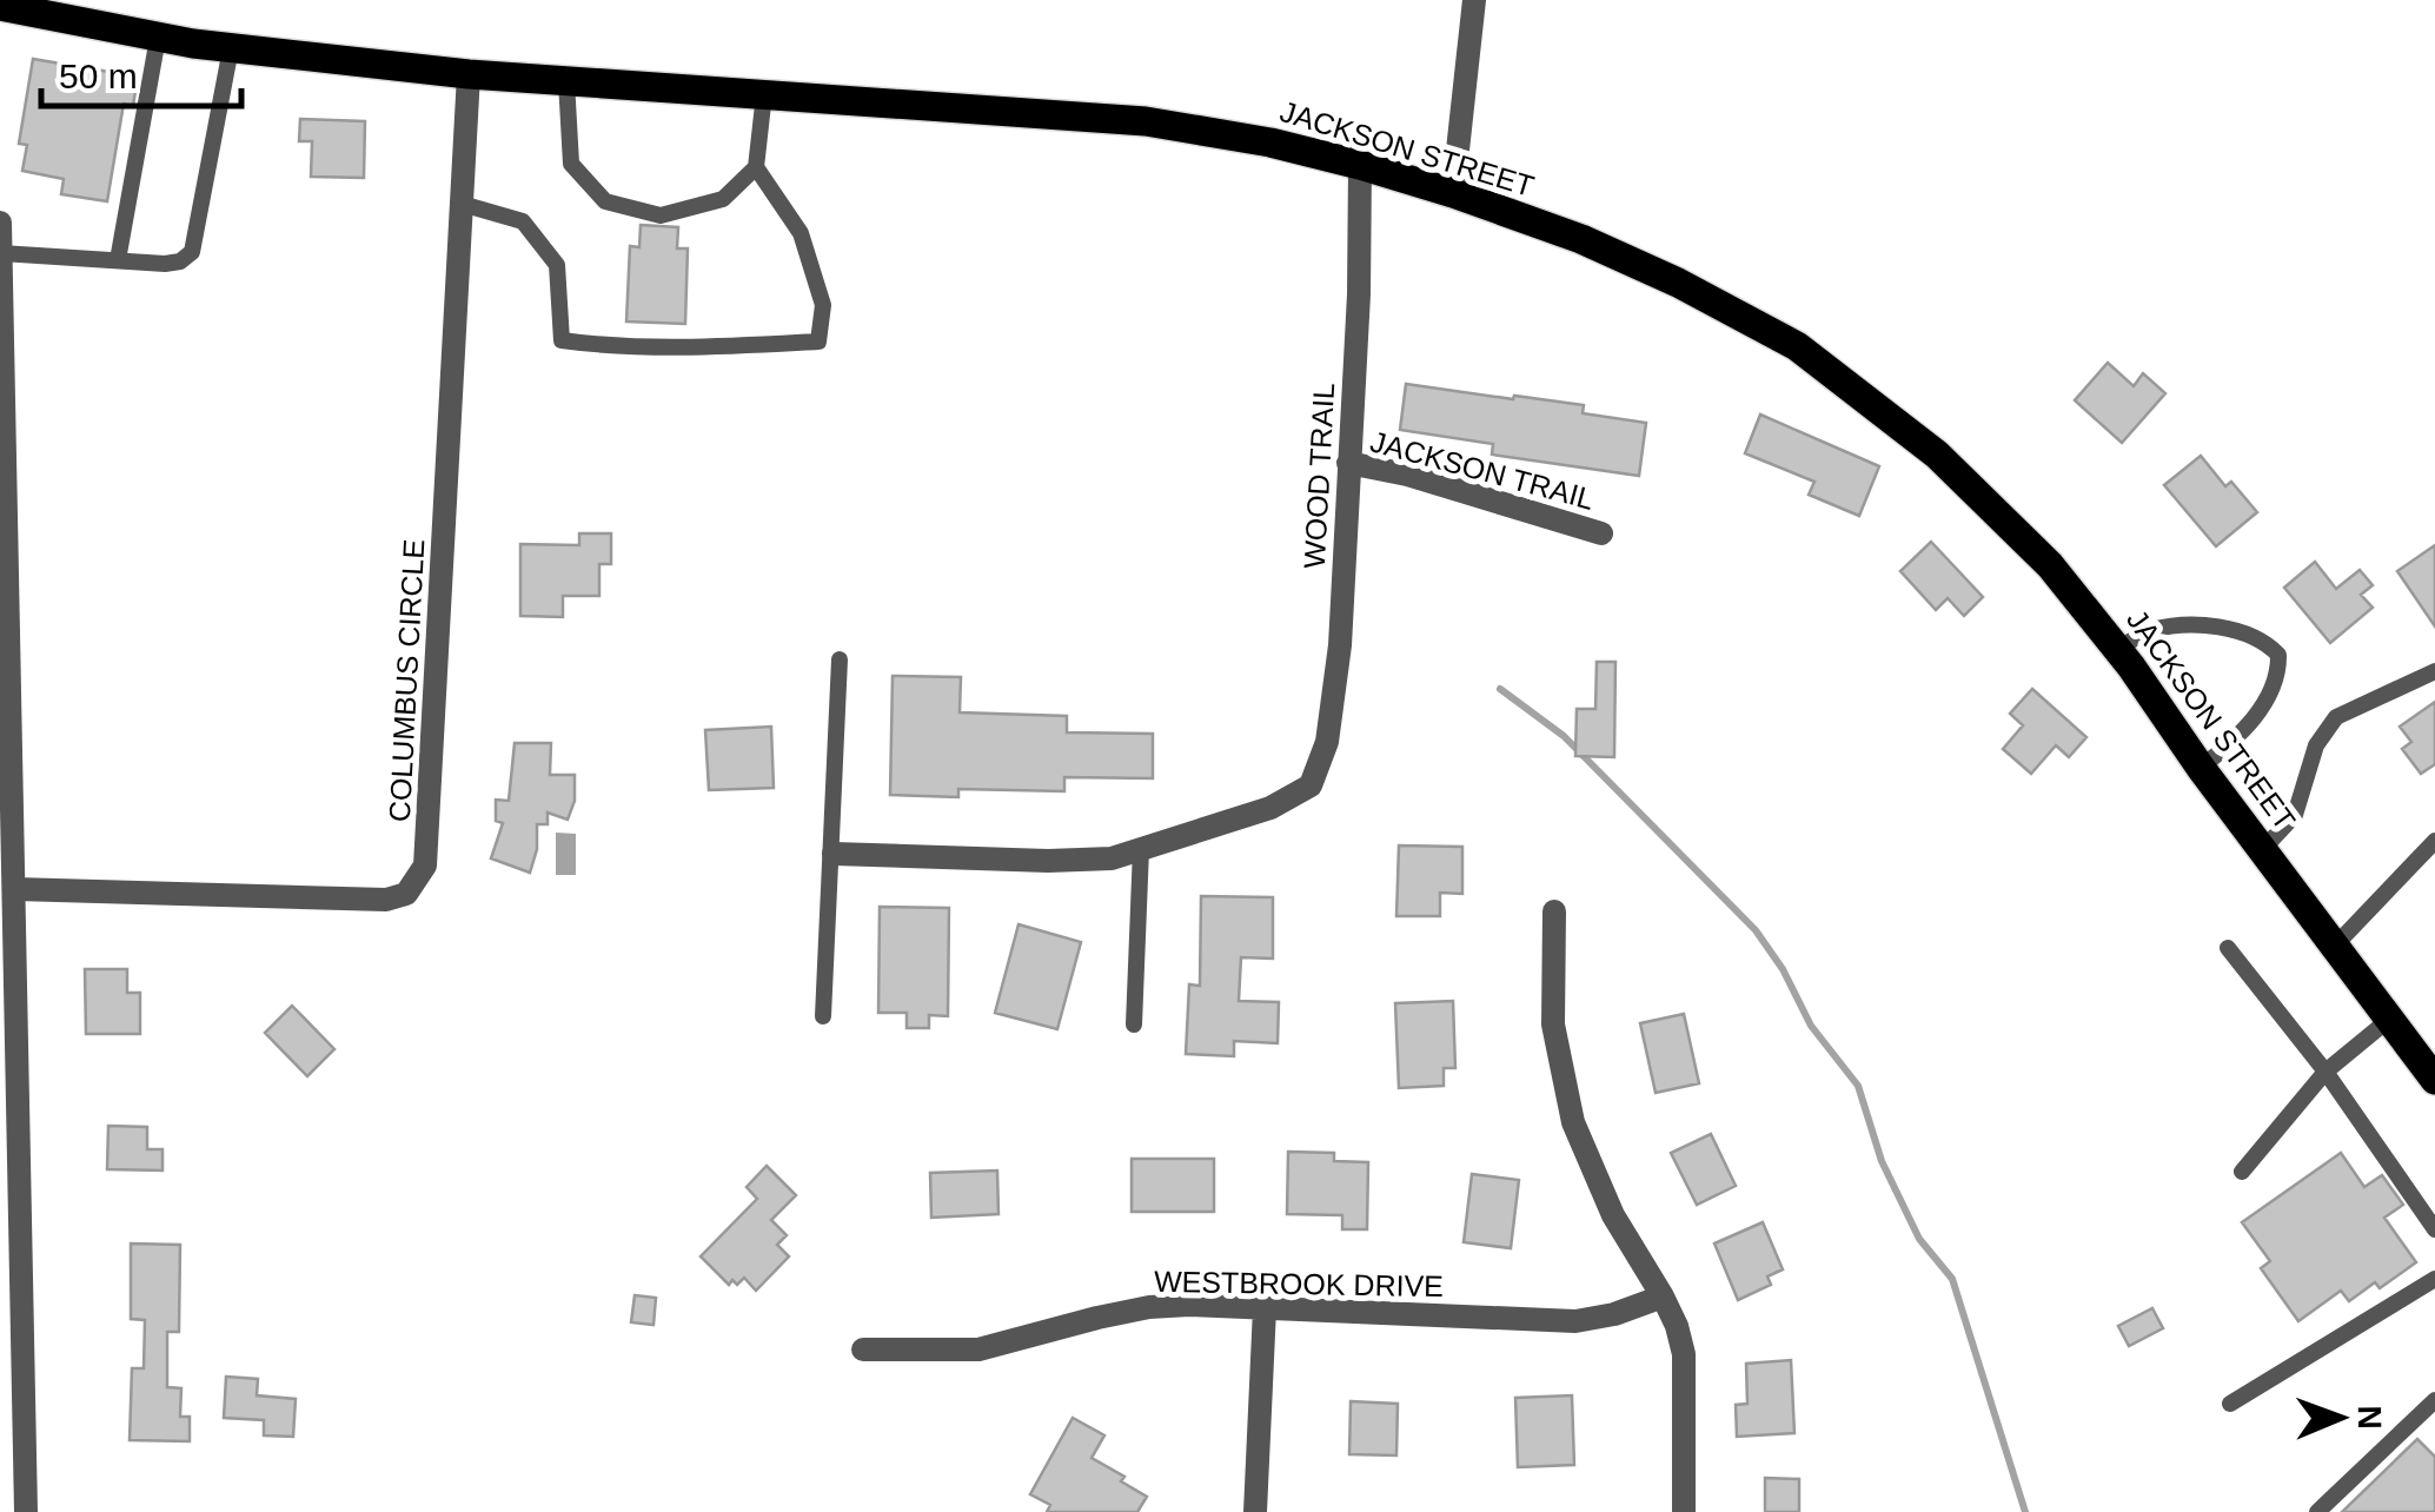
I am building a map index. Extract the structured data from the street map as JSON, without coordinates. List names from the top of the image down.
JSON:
{
  "streets": {
    "main road": ["JACKSON STREET"],
    "street": [
      "JACKSON TRAIL",
      "WOOD TRAIL",
      "COLUMBUS CIRCLE",
      "WESTBROOK DRIVE"
    ]
  },
  "crossings": [
    ["JACKSON STREET", "WOOD TRAIL"],
    ["JACKSON STREET", "COLUMBUS CIRCLE"],
    ["JACKSON TRAIL", "WOOD TRAIL"]
  ],
  "scale_bar": "50 m",
  "north": "right"
}
